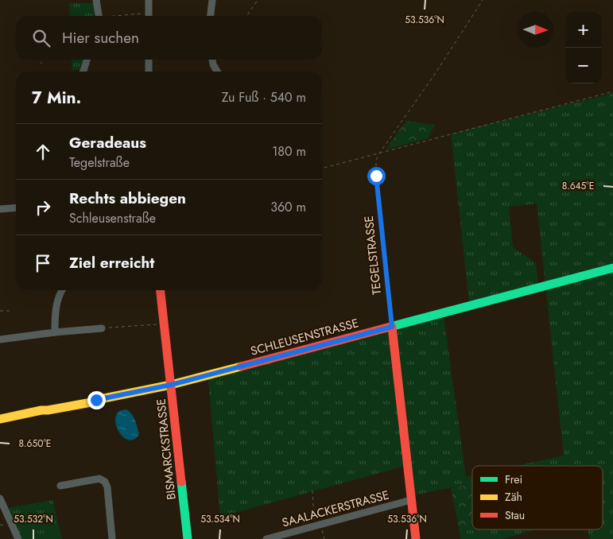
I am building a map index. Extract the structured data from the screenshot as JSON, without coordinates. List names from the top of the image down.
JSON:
{
  "streets": {
    "street": ["SCHLEUSENSTRASSE", "BISMARCKSTRASSE", "SAALACKERSTRASSE"],
    "path": ["TEGELSTRASSE"]
  },
  "crossings": [
    ["TEGELSTRASSE", "SCHLEUSENSTRASSE"],
    ["SCHLEUSENSTRASSE", "BISMARCKSTRASSE"]
  ],
  "legend": ["Frei", "Zäh", "Stau"],
  "north": "right",
  "page": {
    "map_buttons": ["+", "−"],
    "search": "Hier suchen",
    "heading": ["7 Min.", "Zu Fuß · 540 m"],
    "list": [
      ["Geradeaus", "Tegelstraße", "180 m"],
      ["Rechts abbiegen", "Schleusenstraße", "360 m"],
      "Ziel erreicht"
    ]
  },
  "coordinates": [
    "53.536°N",
    "8.645°E",
    "8.650°E",
    "53.532°N",
    "53.534°N"
  ]
}
